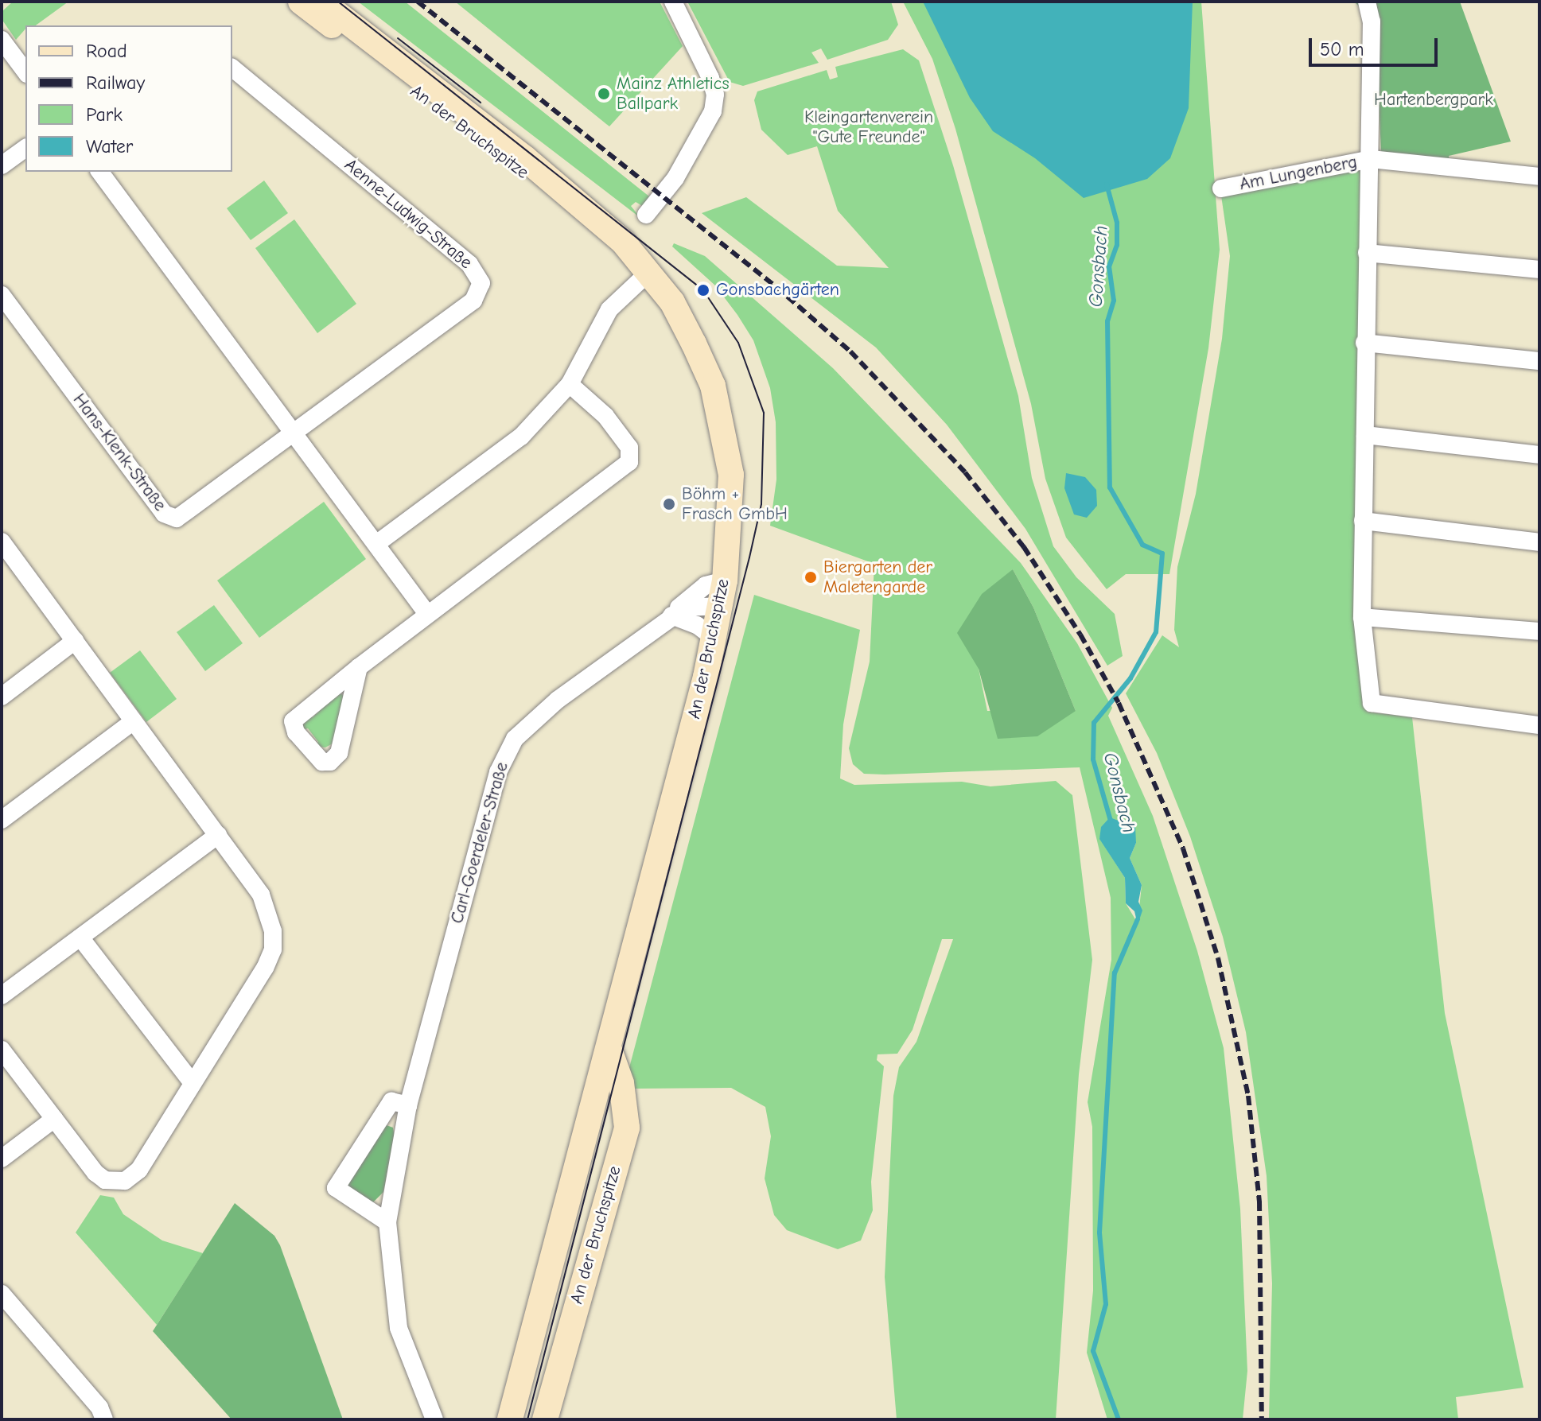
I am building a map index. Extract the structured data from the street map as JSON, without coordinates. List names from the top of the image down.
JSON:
{
  "streets": {
    "main road": ["An der Bruchspitze"],
    "street": [
      "Am Lungenberg",
      "Aenne-Ludwig-Straße",
      "Hans-Klenk-Straße",
      "Carl-Goerdeler-Straße"
    ]
  },
  "crossings": [
    ["An der Bruchspitze", "Carl-Goerdeler-Straße"],
    ["Aenne-Ludwig-Straße", "Hans-Klenk-Straße"]
  ],
  "water": ["Gonsbach"],
  "parks": ["Hartenbergpark", "Kleingartenverein \"Gute Freunde\""],
  "places": [
    "Mainz Athletics Ballpark",
    "Gonsbachgärten",
    "Böhm + Frasch GmbH",
    "Biergarten der Maletengarde"
  ],
  "legend": [
    "Road",
    "Railway",
    "Park",
    "Water"
  ],
  "scale_bar": "50 m"
}
